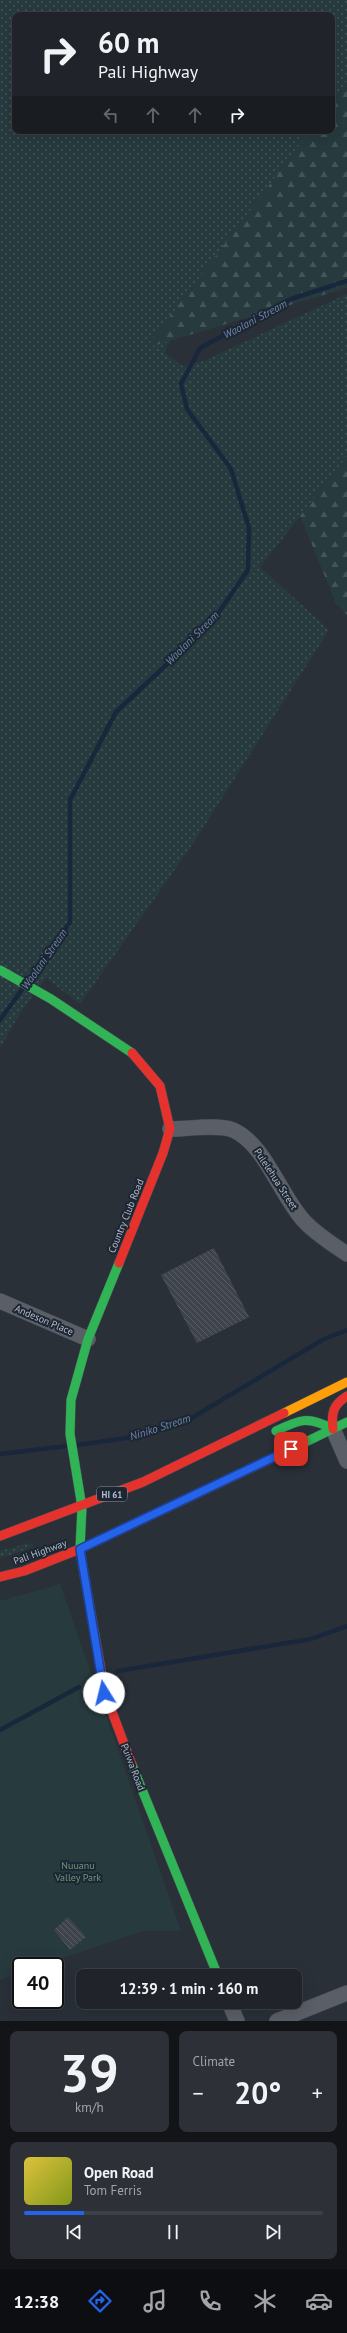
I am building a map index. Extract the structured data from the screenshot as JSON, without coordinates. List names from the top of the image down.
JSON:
{
  "streets": {
    "main road": [
      "Country Club Road",
      "HI 61",
      "Pali Highway",
      "Puiwa Road"
    ],
    "street": ["Pulelehua Street", "Andeson Place"]
  },
  "crossings": [
    ["Pulelehua Street", "Country Club Road"],
    ["Country Club Road", "Andeson Place"],
    ["Country Club Road", "HI 61"],
    ["Country Club Road", "Pali Highway"],
    ["Country Club Road", "Puiwa Road"],
    ["Pali Highway", "Puiwa Road"]
  ],
  "water": ["Waolani Stream", "Niniko Stream"],
  "parks": ["Nuuanu Valley Park"],
  "page": {
    "turn": ["60 m", "Pali Highway"],
    "limit": "40",
    "trip": "12:39 · 1 min · 160 m",
    "tile": [
      ["39", "km/h"],
      "Climate"
    ],
    "heat": ["−", "20°", "+"],
    "song": ["Open Road", "Tom Ferris"],
    "tabs": "12:38"
  }
}
